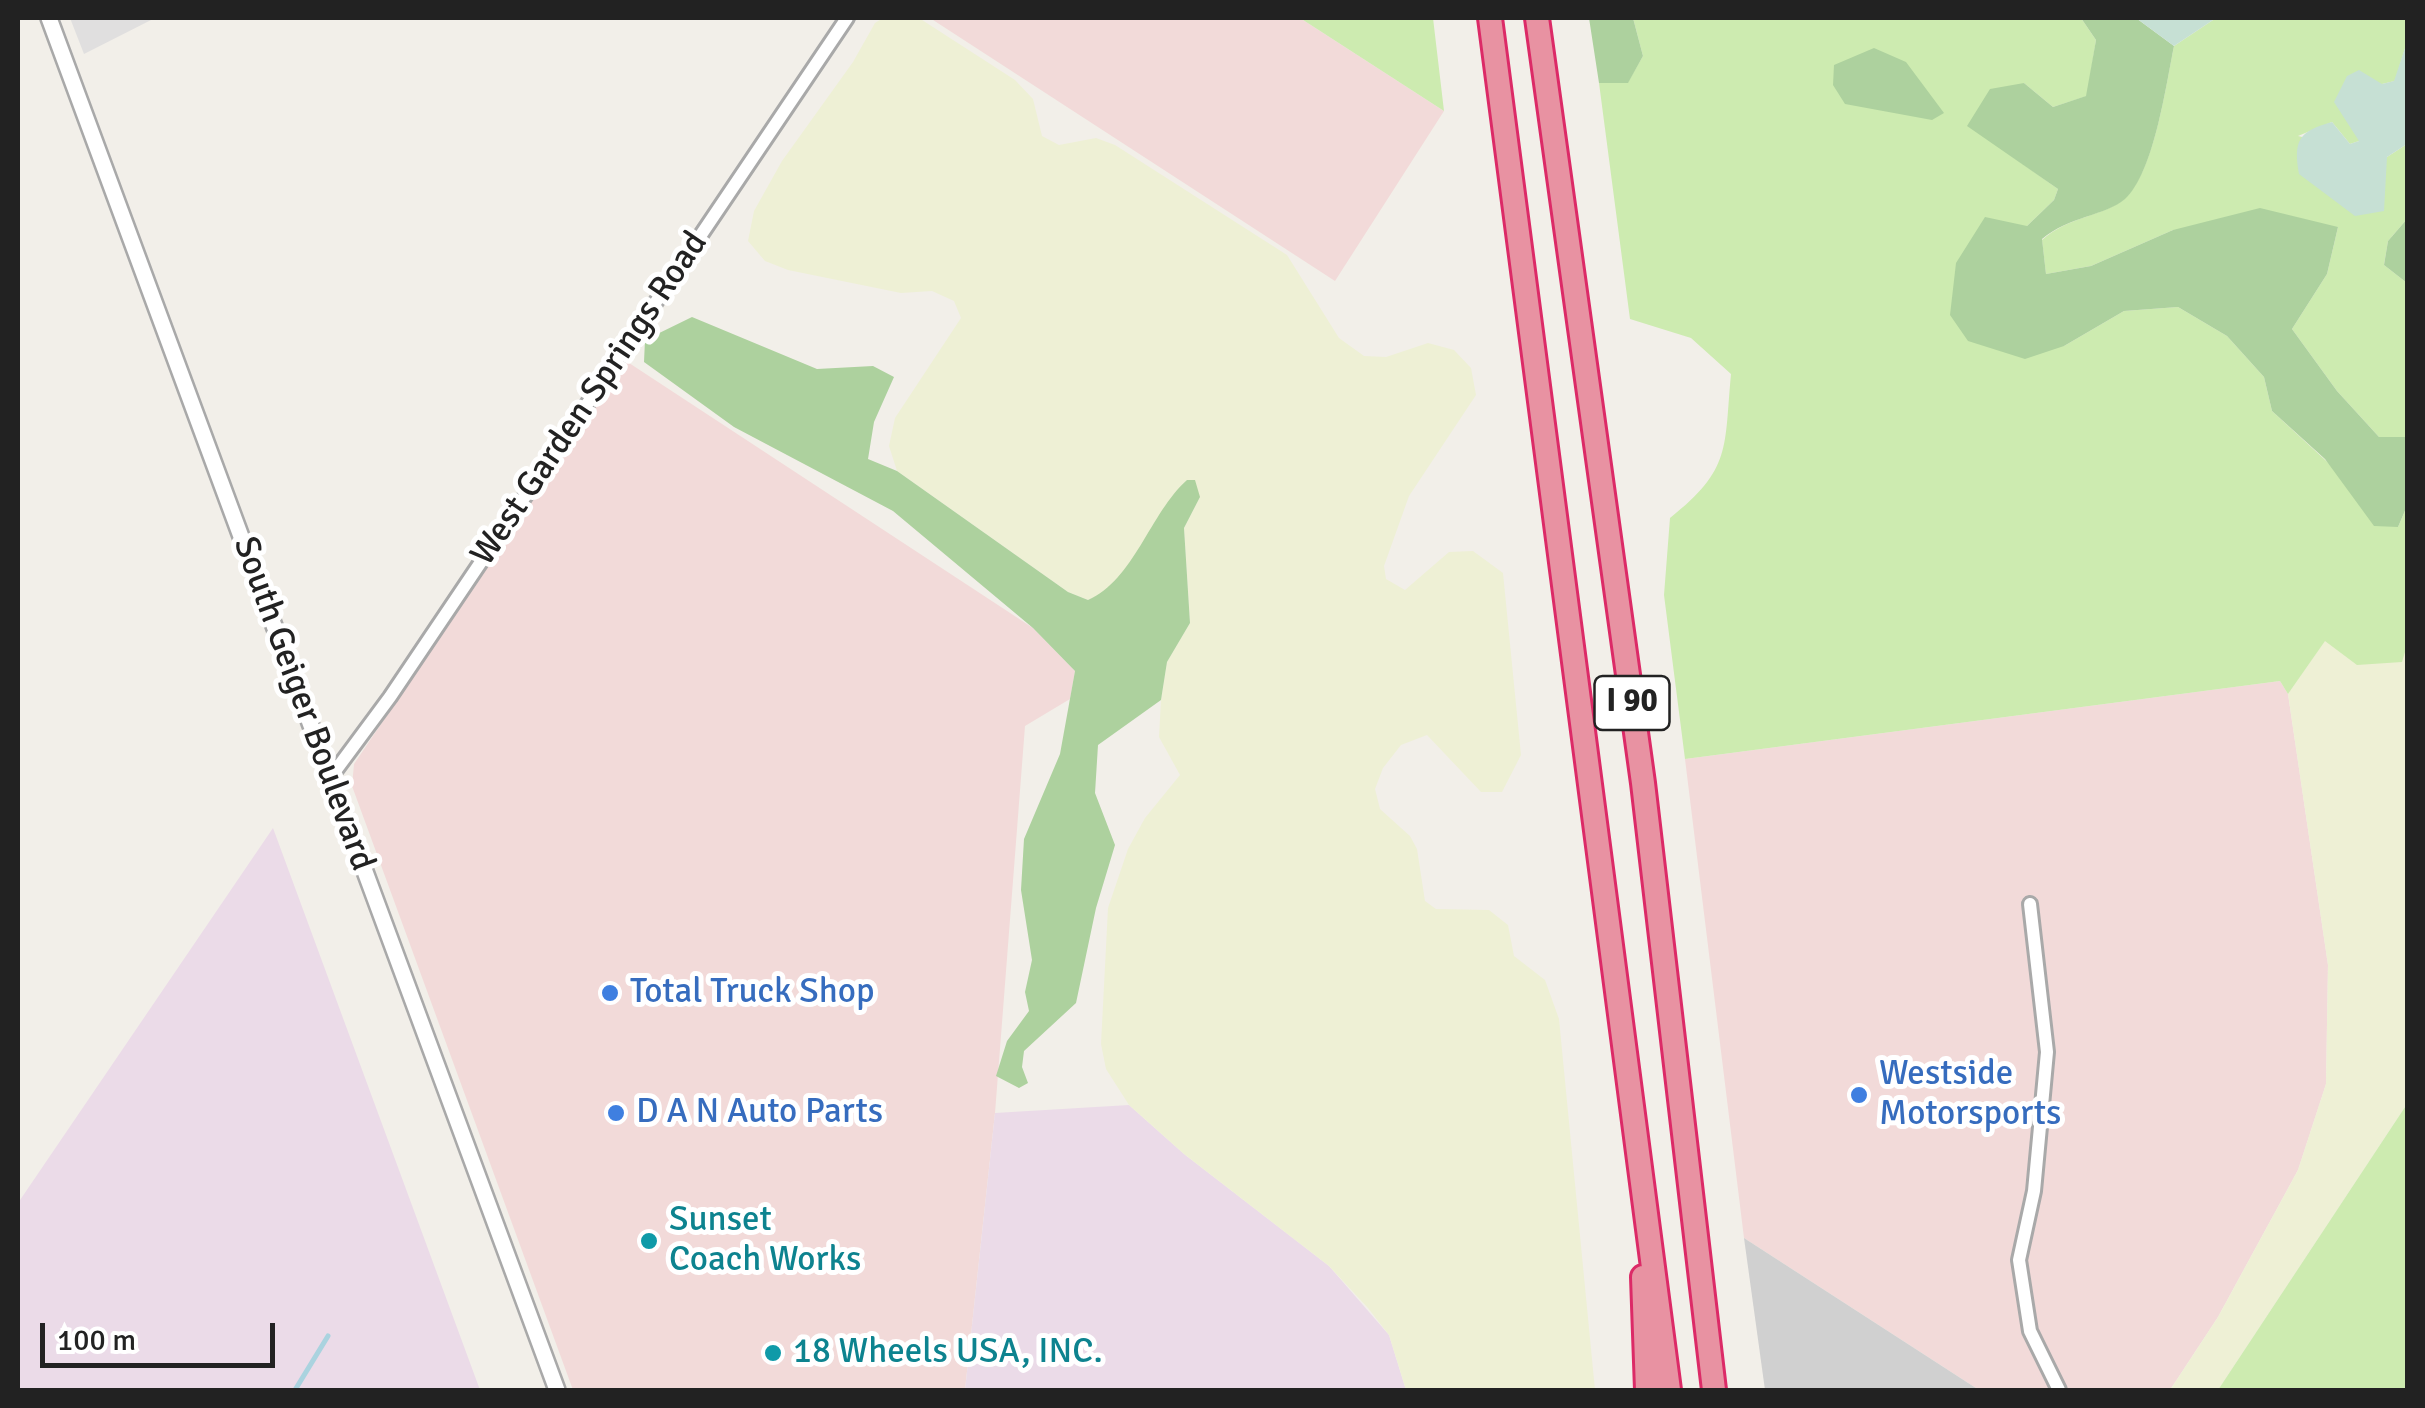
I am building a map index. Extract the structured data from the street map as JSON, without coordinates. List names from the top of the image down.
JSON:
{
  "streets": {
    "highway": ["I 90"],
    "street": ["West Garden Springs Road", "South Geiger Boulevard"]
  },
  "crossings": [
    ["West Garden Springs Road", "South Geiger Boulevard"]
  ],
  "places": [
    "Total Truck Shop",
    "Westside Motorsports",
    "D A N Auto Parts",
    "Sunset Coach Works",
    "18 Wheels USA, INC."
  ],
  "scale_bar": "100 m"
}
